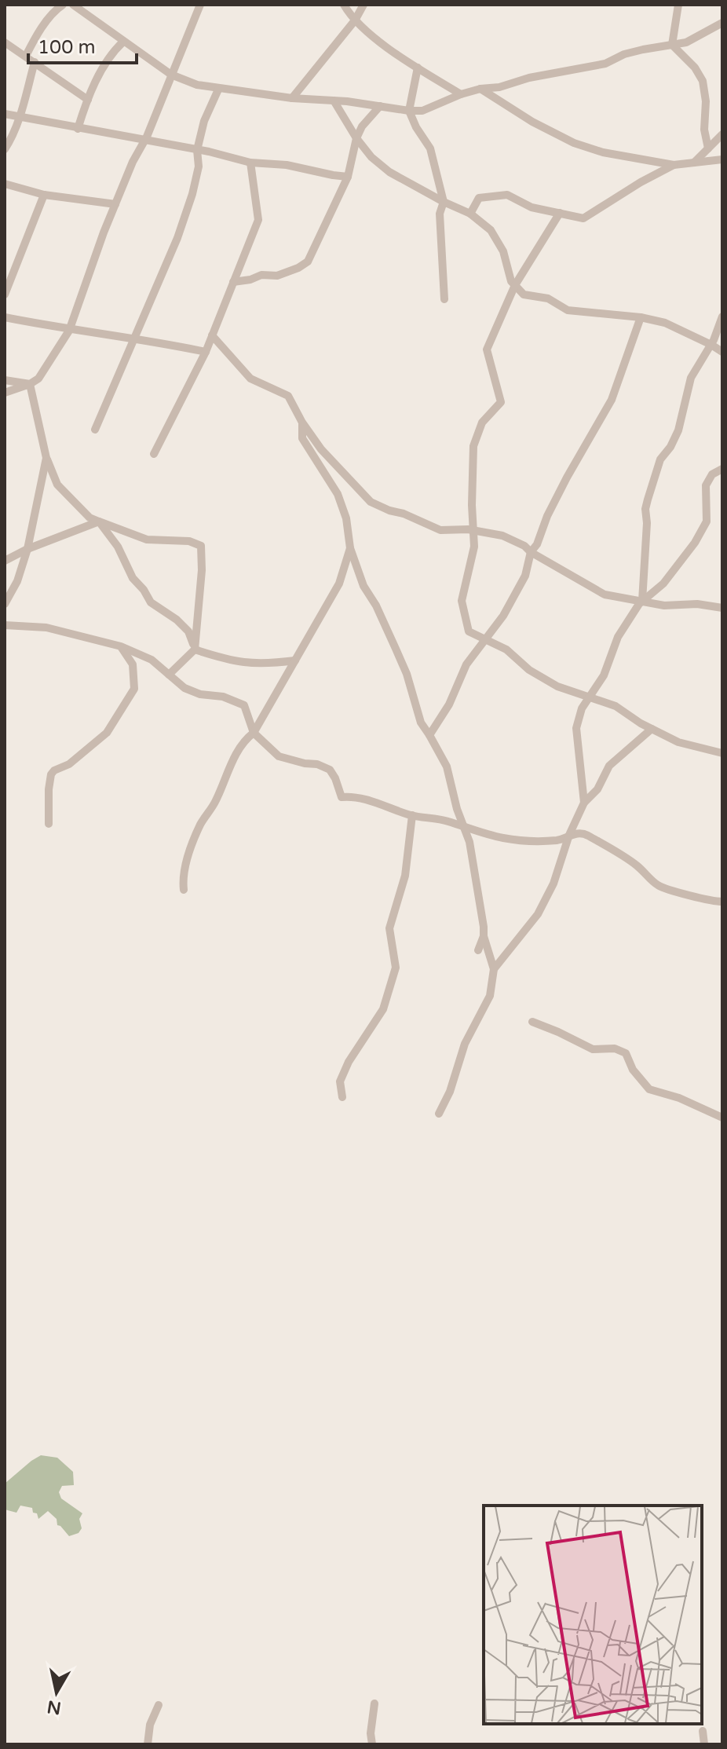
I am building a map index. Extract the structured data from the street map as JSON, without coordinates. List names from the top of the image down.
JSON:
{
  "scale_bar": "100 m",
  "north": "bottom"
}
